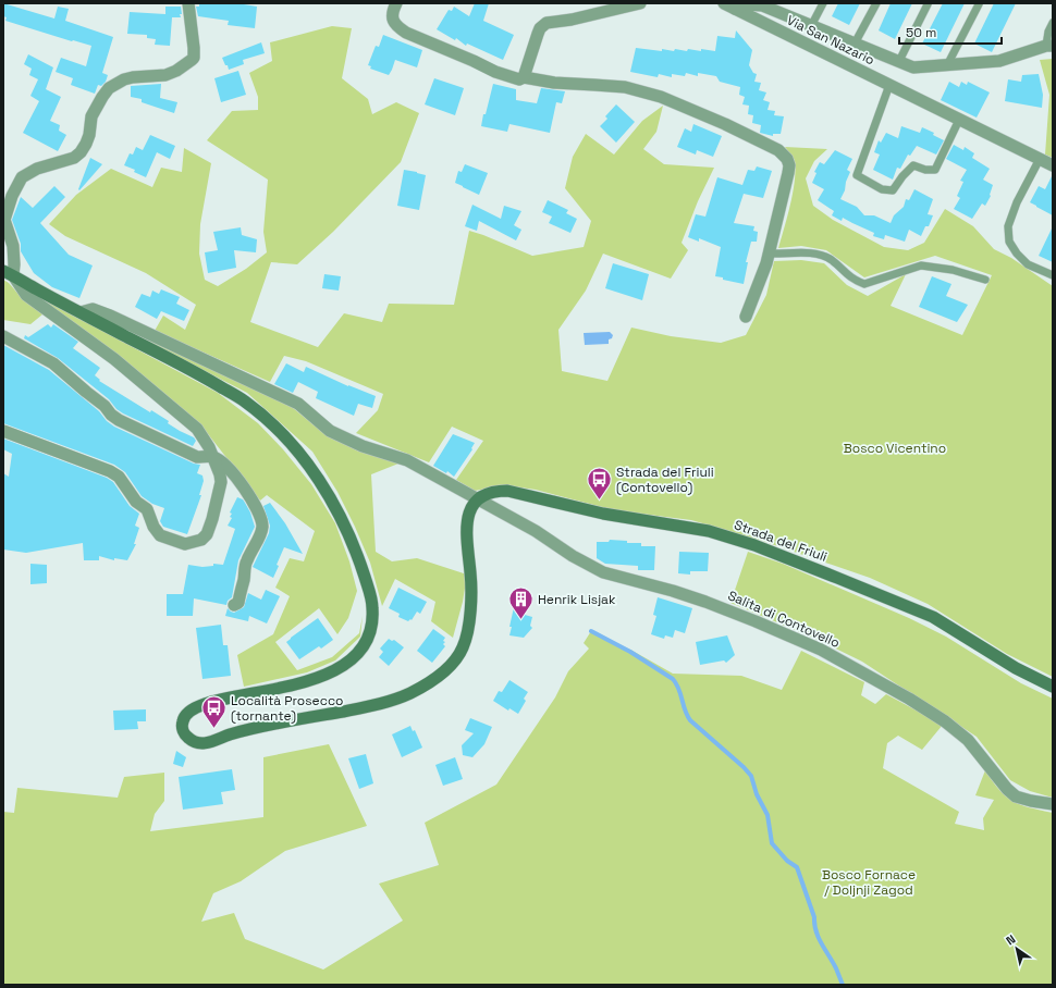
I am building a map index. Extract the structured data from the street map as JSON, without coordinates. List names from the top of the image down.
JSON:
{
  "streets": {
    "main road": ["Strada del Friuli"],
    "street": ["Via San Nazario", "Salita di Contovello"]
  },
  "crossings": [
    ["Strada del Friuli", "Salita di Contovello"]
  ],
  "parks": ["Bosco Vicentino", "Bosco Fornace / Doljnji Zagod"],
  "places": {
    "bus stop": ["Strada del Friuli (Contovello)", "Località Prosecco (tornante)"],
    "building": ["Henrik Lisjak"]
  },
  "scale_bar": "50 m",
  "north": "top left"
}
